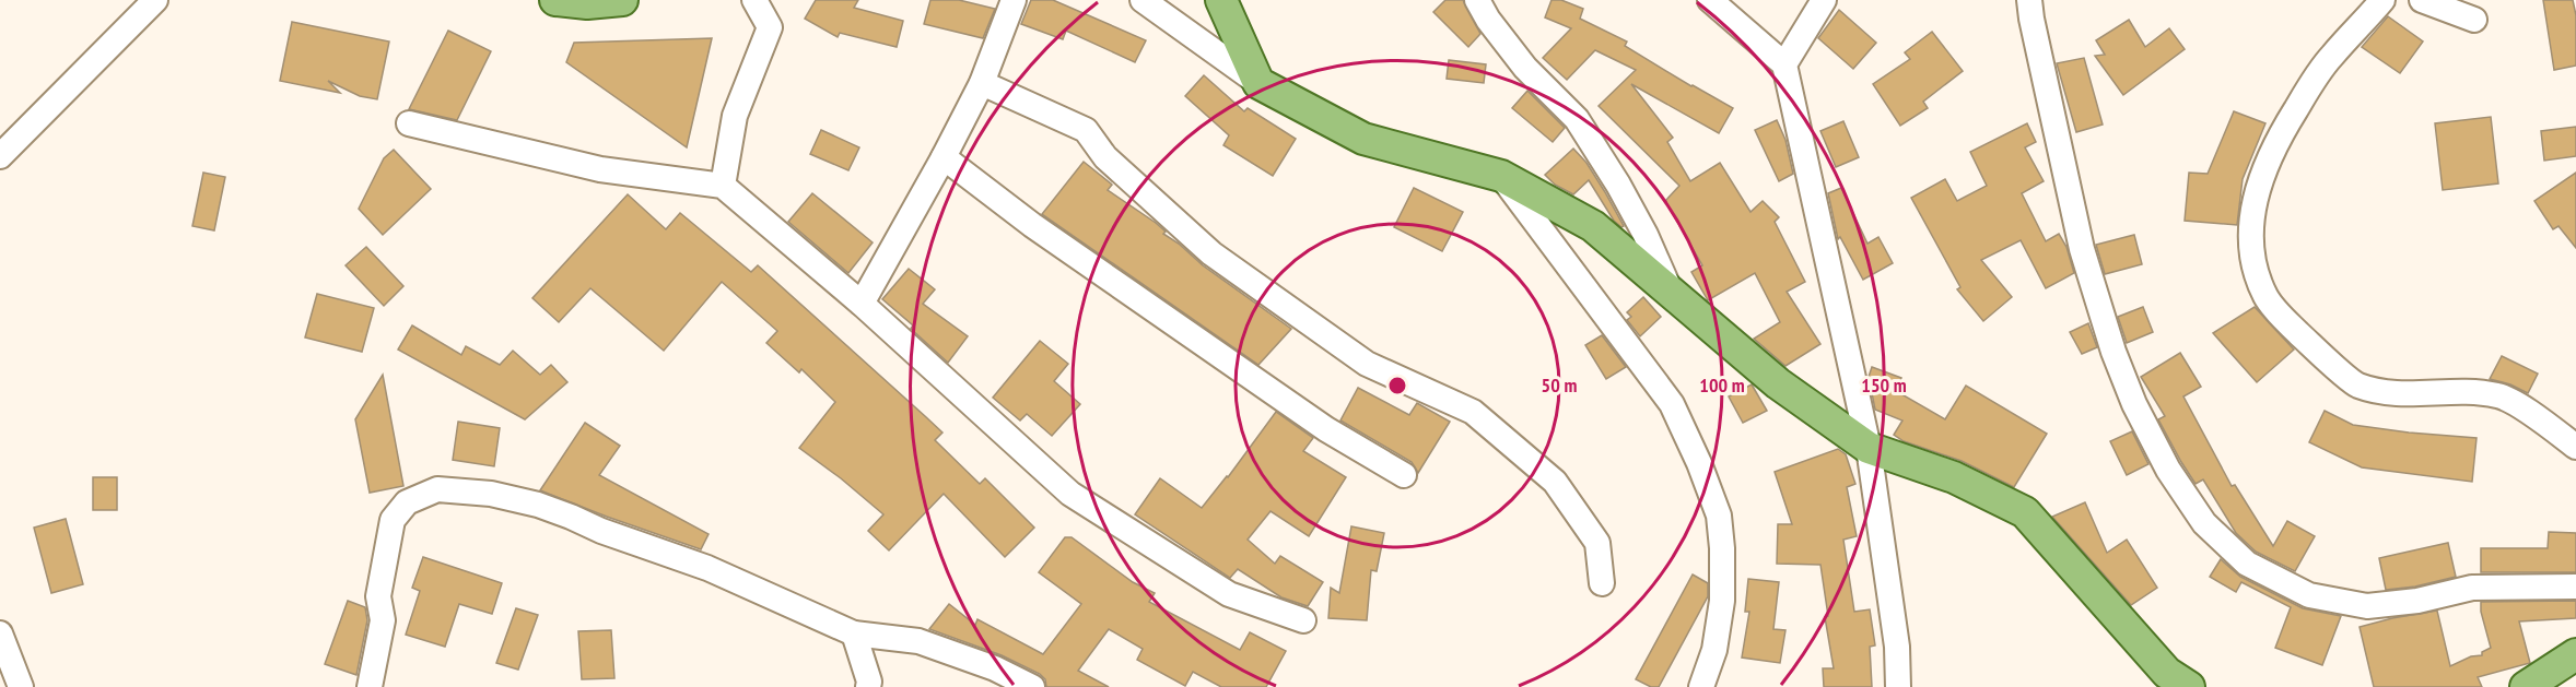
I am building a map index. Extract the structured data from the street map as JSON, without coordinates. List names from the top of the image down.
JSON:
{
  "rings": ["50 m", "100 m", "150 m"]
}
